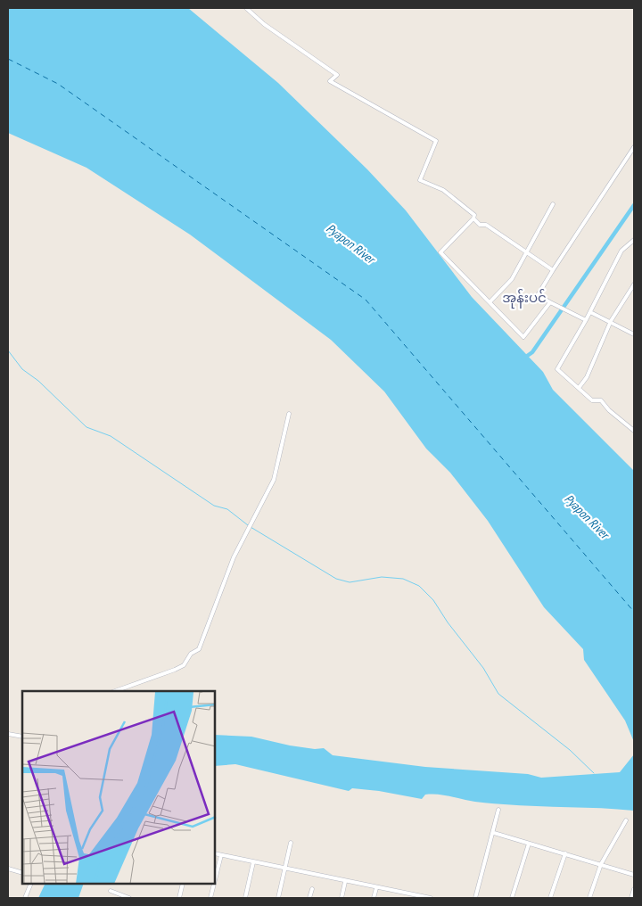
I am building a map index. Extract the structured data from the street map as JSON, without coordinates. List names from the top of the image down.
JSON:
{
  "districts": ["အုန်းပင်"],
  "water": ["Pyapon River"]
}
